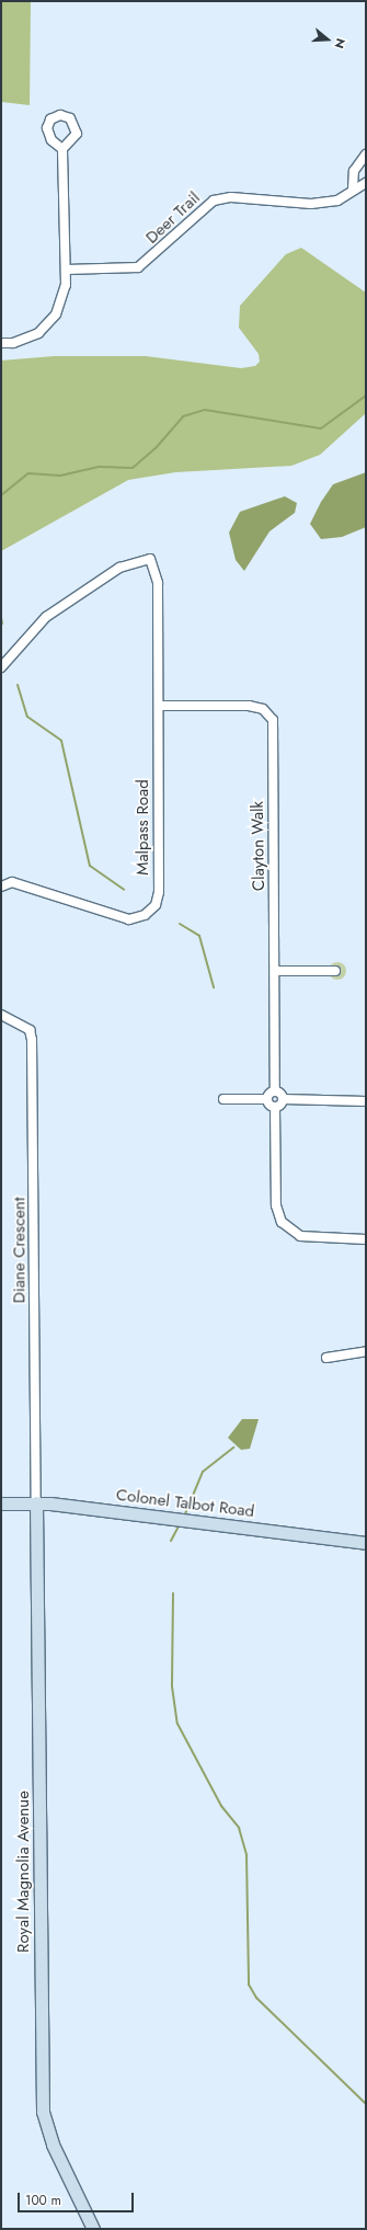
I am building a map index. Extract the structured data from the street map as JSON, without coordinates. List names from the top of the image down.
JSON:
{
  "streets": {
    "street": [
      "Deer Trail",
      "Malpass Road",
      "Clayton Walk",
      "Diane Crescent",
      "Colonel Talbot Road",
      "Royal Magnolia Avenue"
    ]
  },
  "crossings": [
    ["Malpass Road", "Clayton Walk"],
    ["Diane Crescent", "Colonel Talbot Road"],
    ["Diane Crescent", "Royal Magnolia Avenue"],
    ["Colonel Talbot Road", "Royal Magnolia Avenue"]
  ],
  "scale_bar": "100 m",
  "north": "right"
}
